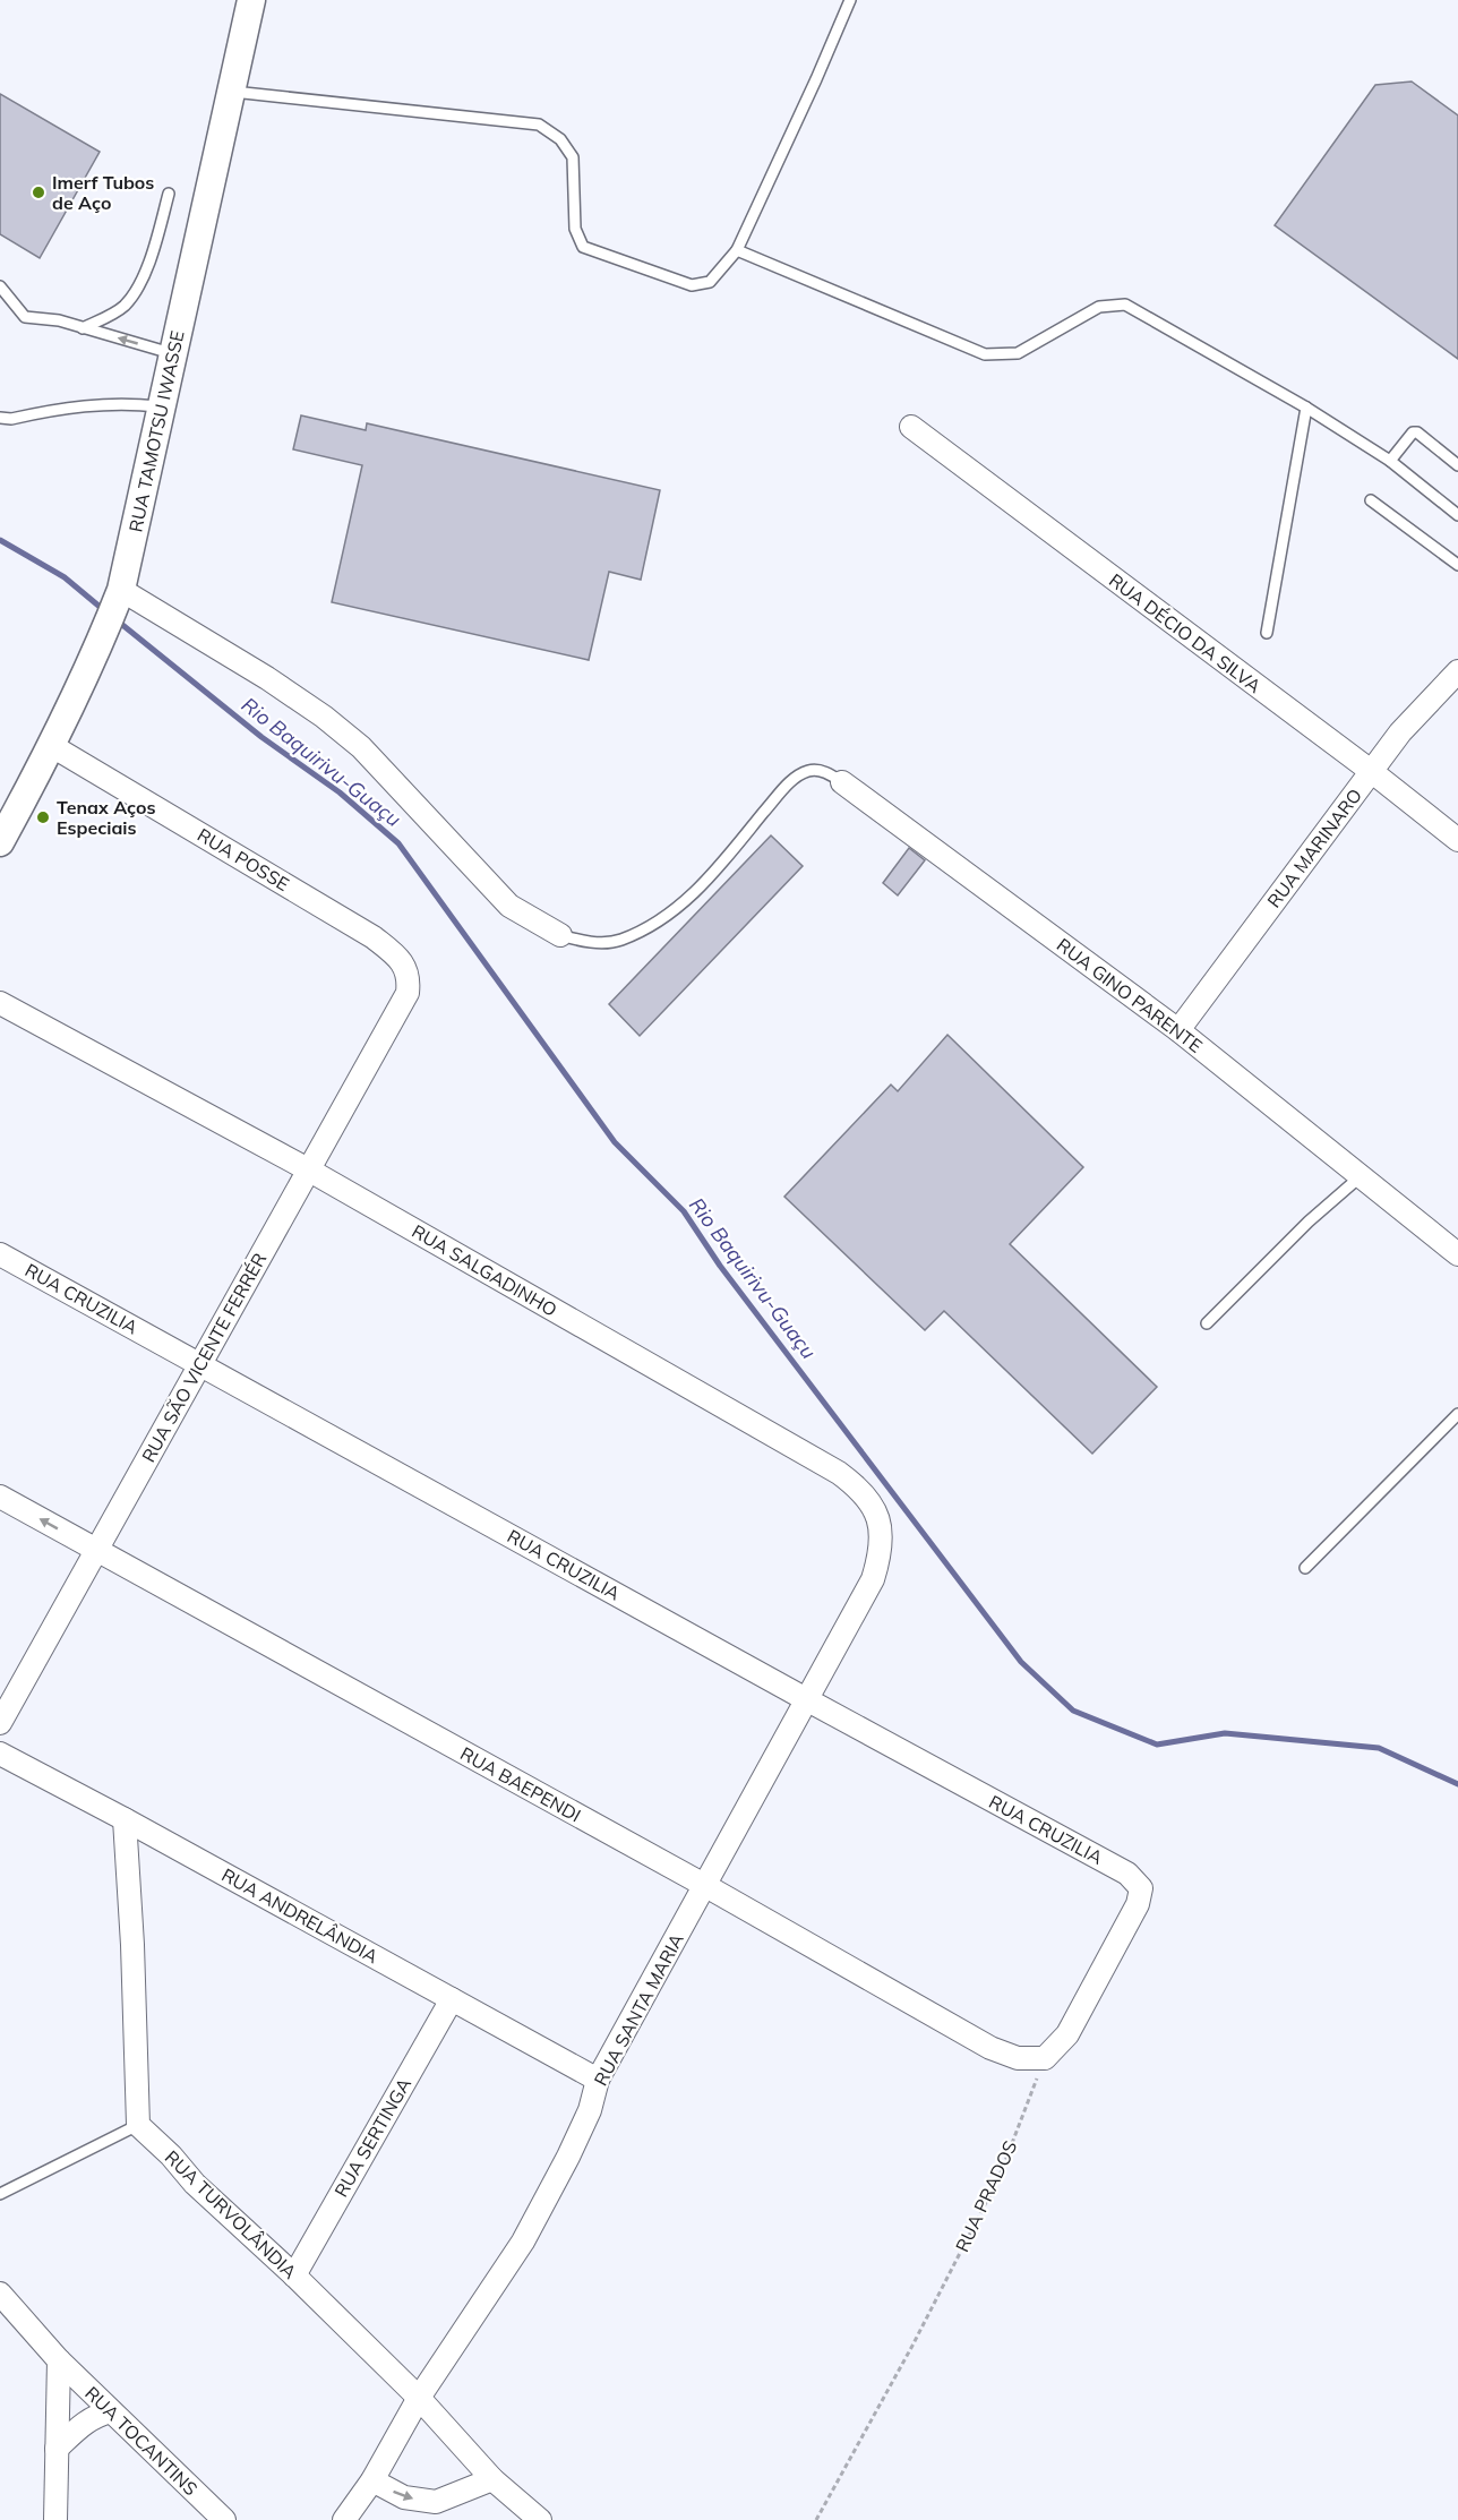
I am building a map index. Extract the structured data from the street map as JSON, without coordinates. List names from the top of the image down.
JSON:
{
  "streets": {
    "street": [
      "RUA TAMOTSU IWASSE",
      "RUA DÉCIO DA SILVA",
      "RUA MARINARO",
      "RUA POSSE",
      "RUA GINO PARENTE",
      "RUA SALGADINHO",
      "RUA CRUZILIA",
      "RUA SÃO VICENTE FERRÉR",
      "RUA BAEPENDI",
      "RUA ANDRELÂNDIA",
      "RUA SANTA MARIA",
      "RUA SERTINGA",
      "RUA TURVOLÂNDIA",
      "RUA TOCANTINS"
    ],
    "path": ["RUA PRADOS"]
  },
  "crossings": [
    ["RUA TAMOTSU IWASSE", "RUA POSSE"],
    ["RUA DÉCIO DA SILVA", "RUA MARINARO"],
    ["RUA MARINARO", "RUA GINO PARENTE"],
    ["RUA POSSE", "RUA SÃO VICENTE FERRÉR"],
    ["RUA SALGADINHO", "RUA SÃO VICENTE FERRÉR"],
    ["RUA SALGADINHO", "RUA SANTA MARIA"],
    ["RUA CRUZILIA", "RUA SÃO VICENTE FERRÉR"],
    ["RUA CRUZILIA", "RUA BAEPENDI"],
    ["RUA CRUZILIA", "RUA SANTA MARIA"],
    ["RUA CRUZILIA", "RUA PRADOS"],
    ["RUA SÃO VICENTE FERRÉR", "RUA BAEPENDI"],
    ["RUA BAEPENDI", "RUA SANTA MARIA"],
    ["RUA BAEPENDI", "RUA PRADOS"],
    ["RUA ANDRELÂNDIA", "RUA SANTA MARIA"],
    ["RUA ANDRELÂNDIA", "RUA SERTINGA"],
    ["RUA SANTA MARIA", "RUA TURVOLÂNDIA"],
    ["RUA SERTINGA", "RUA TURVOLÂNDIA"]
  ],
  "water": ["Rio Baquirivu-Guaçu"],
  "places": ["Imerf Tubos de Aço", "Tenax Aços Especiais"]
}
